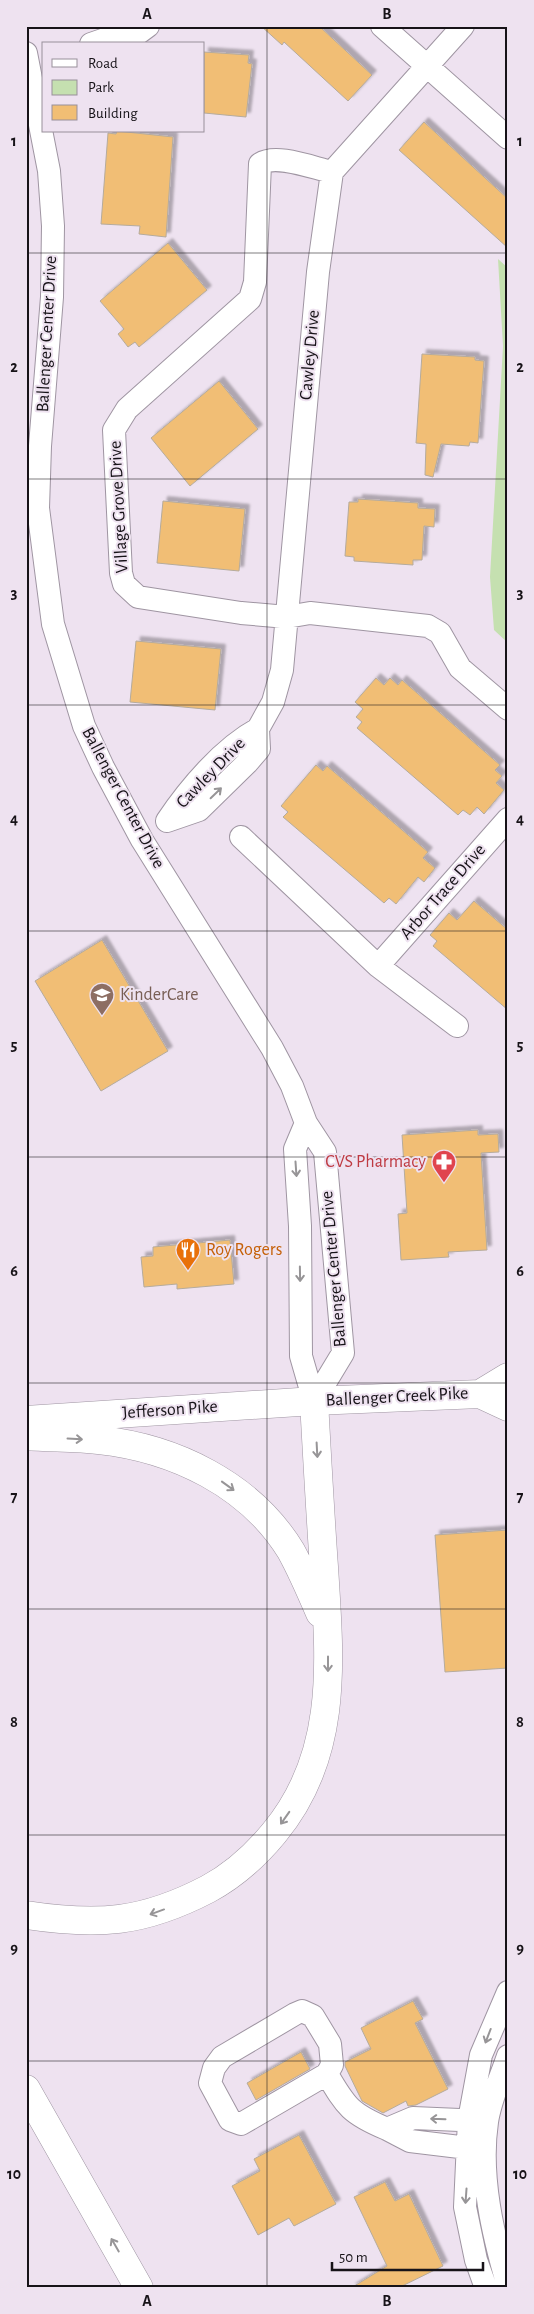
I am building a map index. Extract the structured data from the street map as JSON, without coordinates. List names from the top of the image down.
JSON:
{
  "streets": {
    "main road": ["Ballenger Creek Pike", "Jefferson Pike"],
    "street": [
      "Ballenger Center Drive",
      "Cawley Drive",
      "Village Grove Drive",
      "Arbor Trace Drive"
    ]
  },
  "crossings": [
    ["Ballenger Center Drive", "Cawley Drive"],
    ["Ballenger Center Drive", "Ballenger Creek Pike"],
    ["Ballenger Center Drive", "Jefferson Pike"],
    ["Cawley Drive", "Village Grove Drive"],
    ["Ballenger Creek Pike", "Jefferson Pike"]
  ],
  "places": {
    "school or university": ["KinderCare"],
    "pharmacy": ["CVS Pharmacy"],
    "restaurant": ["Roy Rogers"]
  },
  "legend": ["Road", "Park", "Building"],
  "scale_bar": "50 m",
  "grid": {
    "columns": ["A", "B"],
    "rows": [
      "1",
      "2",
      "3",
      "4",
      "5",
      "6",
      "7",
      "8",
      "9",
      "10"
    ]
  }
}
